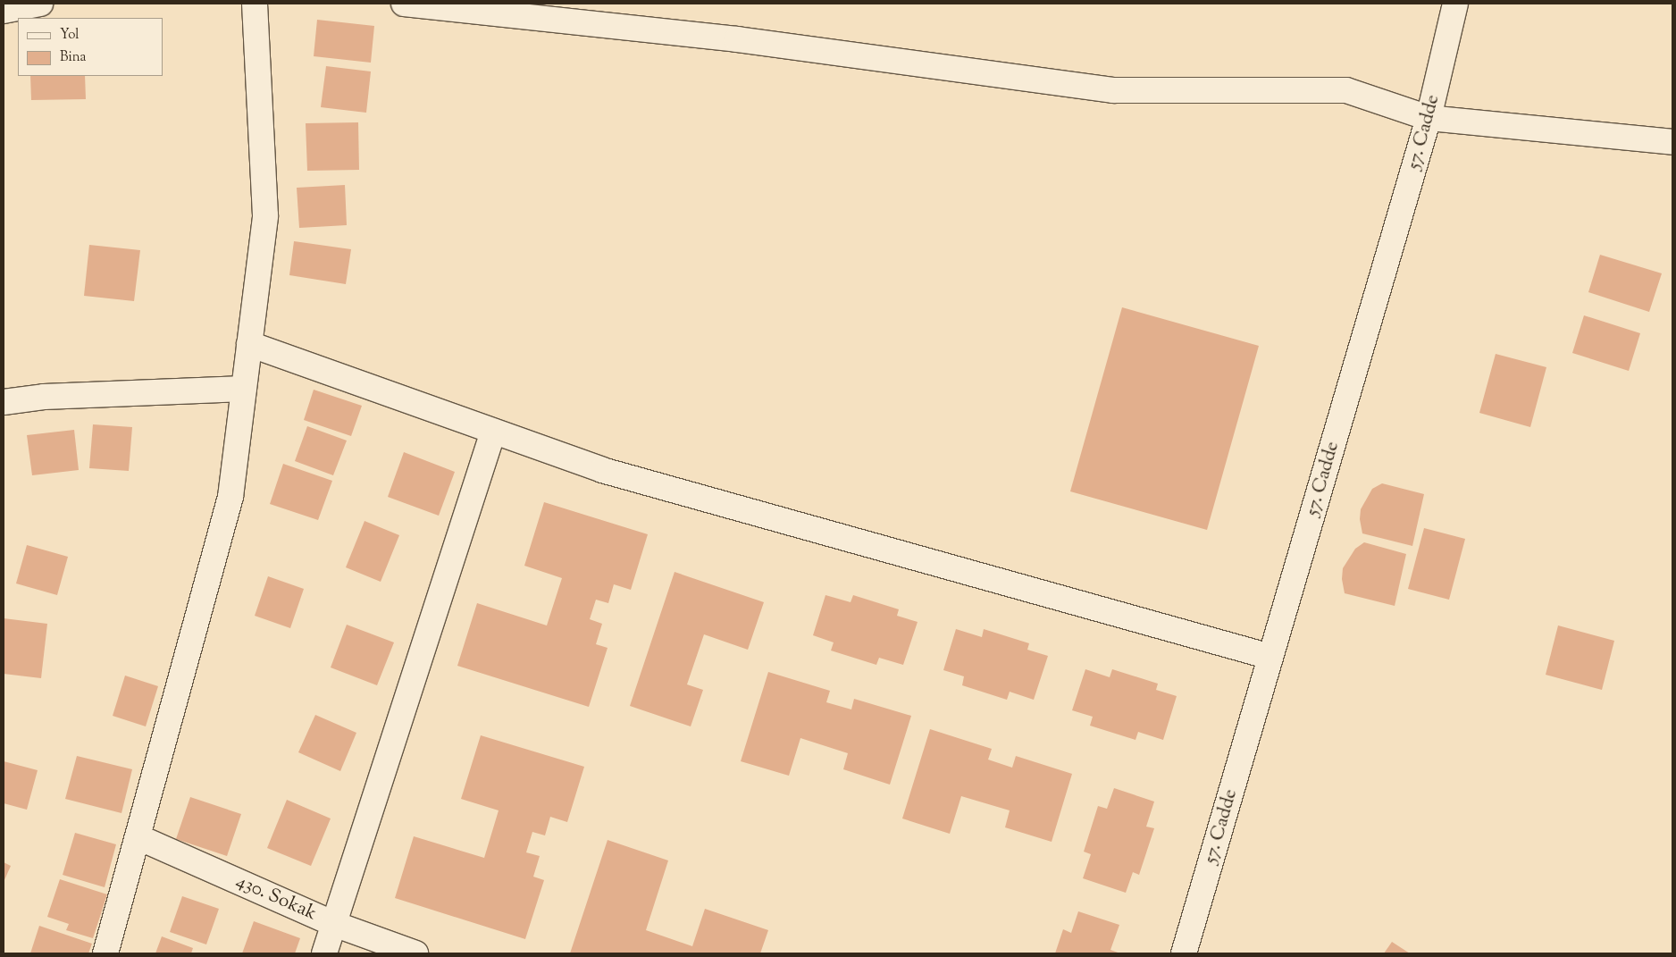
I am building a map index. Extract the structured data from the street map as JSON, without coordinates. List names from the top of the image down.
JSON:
{
  "streets": {
    "street": ["57. Cadde", "430. Sokak"]
  },
  "legend": ["Yol", "Bina"]
}
